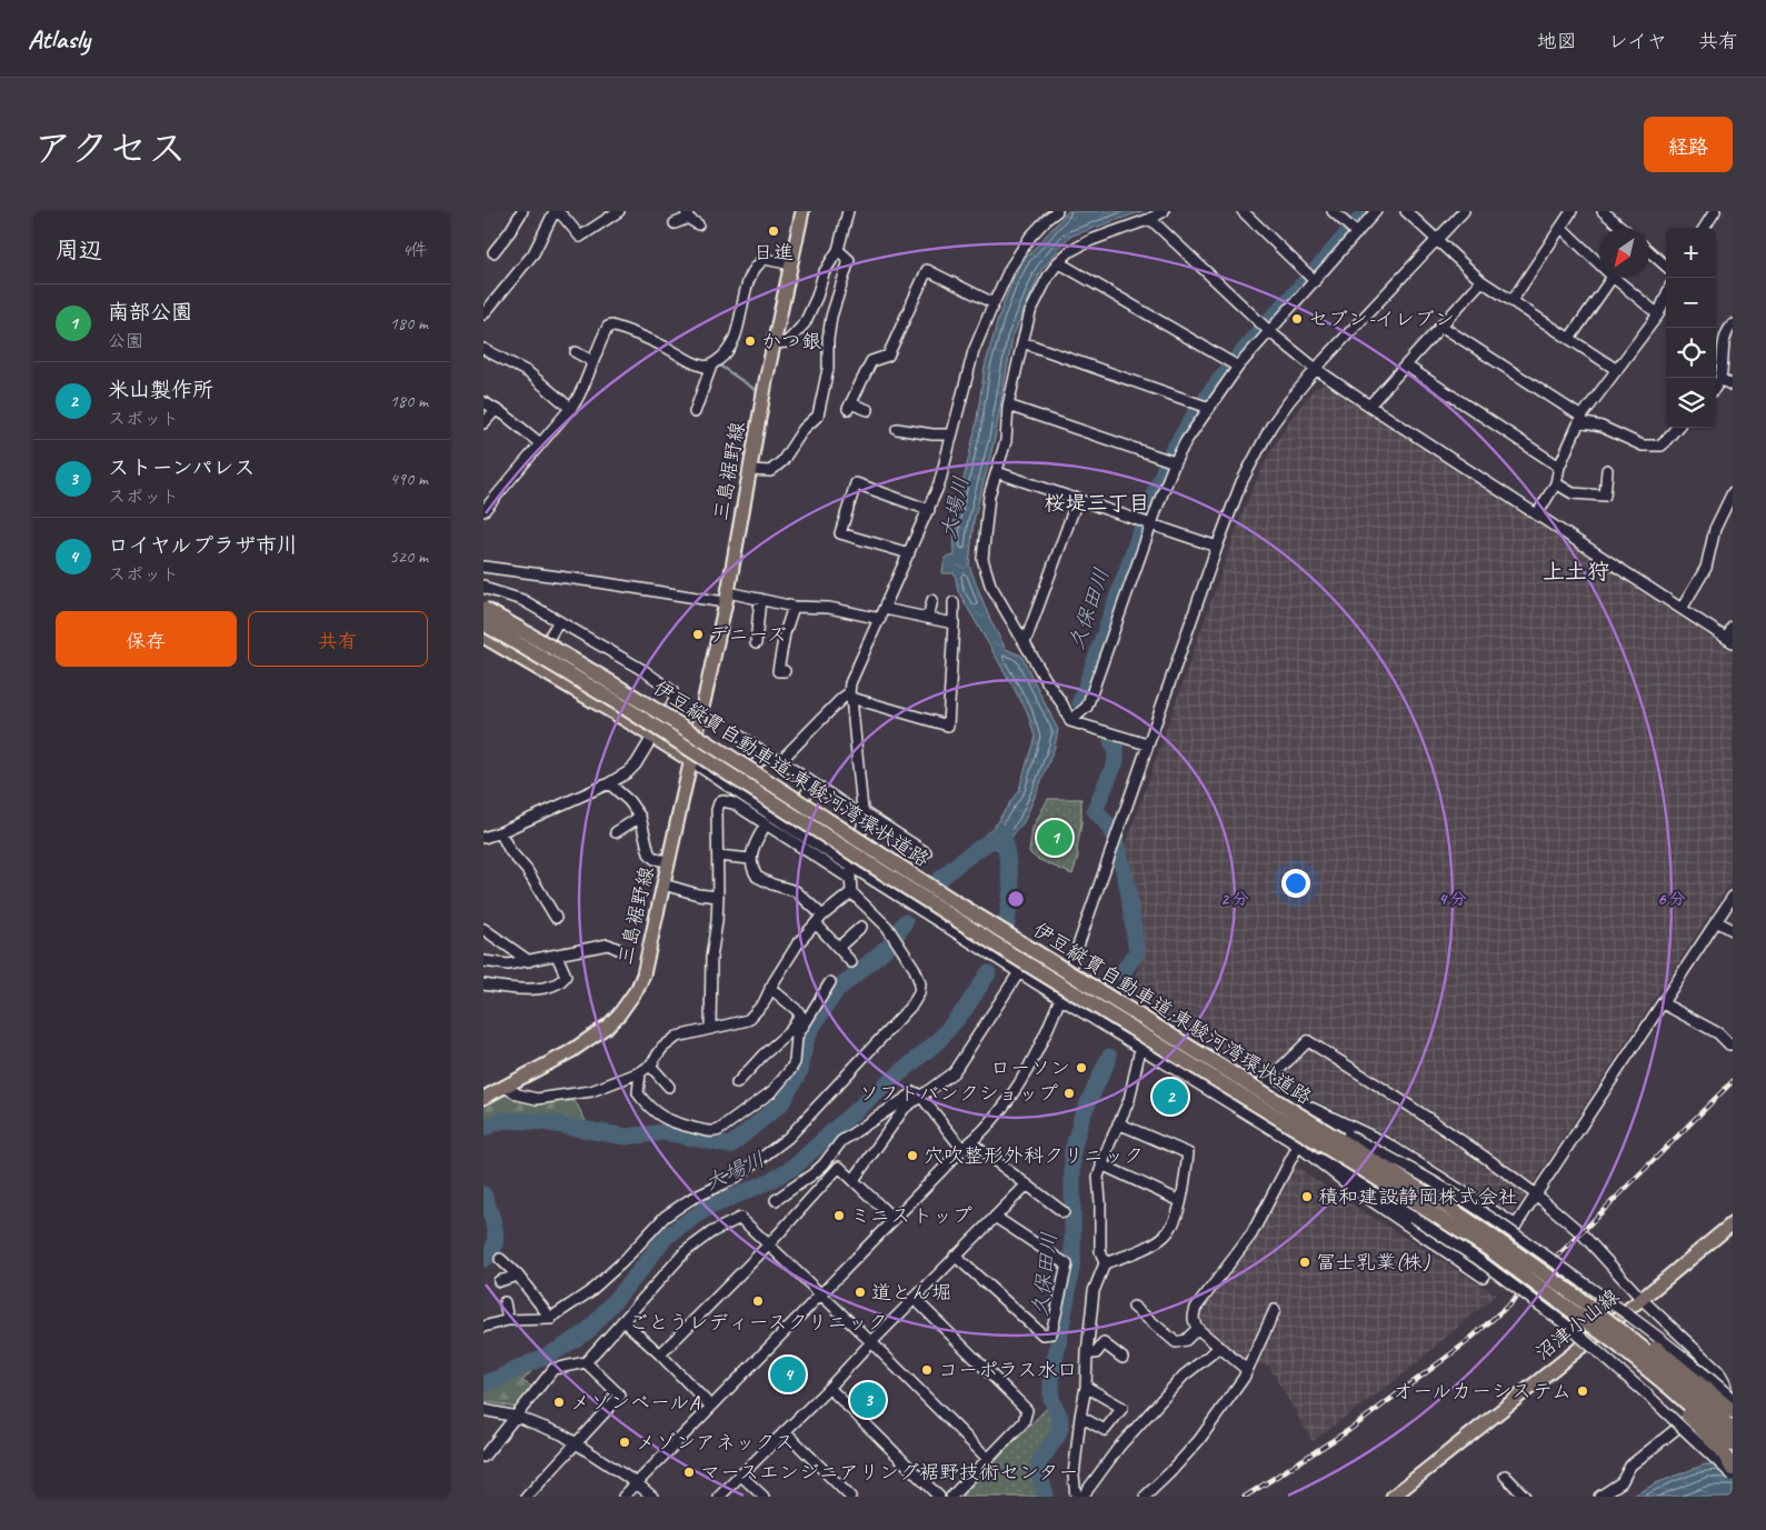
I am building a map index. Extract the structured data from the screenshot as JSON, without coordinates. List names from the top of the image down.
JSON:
{
  "streets": {
    "highway": ["伊豆縦貫自動車道;東駿河湾環状道路"],
    "main road": ["三島裾野線", "沼津小山線"]
  },
  "districts": ["桜堤三丁目", "上土狩"],
  "water": ["大場川", "久保田川"],
  "places": [
    "日進",
    "セブン-イレブン",
    "かつ銀",
    "デニーズ",
    "ローソン",
    "ソフトバンクショップ",
    "穴吹整形外科クリニック",
    "積和建設静岡株式会社",
    "ミニストップ",
    "冨士乳業(株)",
    "道とん堀",
    "ごとうレディースクリニック",
    "コーポラス水口",
    "オールカーシステム",
    "メゾンベールA",
    "メゾンアネックス",
    "マースエンジニアリング裾野技術センター"
  ],
  "north": "bottom left",
  "page": {
    "header": "Atlasly",
    "nav": ["地図", "レイヤ", "共有"],
    "title": "アクセス",
    "buttons": [
      "経路",
      ["保存", "共有"]
    ],
    "heading": ["周辺", "4件"],
    "map_buttons": ["+", "−"],
    "list": [
      {
        "mark": "1",
        "name": "南部公園",
        "note": "公園",
        "value": "180 m"
      },
      {
        "mark": "2",
        "name": "米山製作所",
        "note": "スポット",
        "value": "180 m"
      },
      {
        "mark": "3",
        "name": "ストーンパレス",
        "note": "スポット",
        "value": "490 m"
      },
      {
        "mark": "4",
        "name": "ロイヤルプラザ市川",
        "note": "スポット",
        "value": "520 m"
      }
    ],
    "pins": [
      "1",
      "2",
      "4",
      "3"
    ]
  },
  "rings": ["2 分", "4 分", "6 分"]
}
